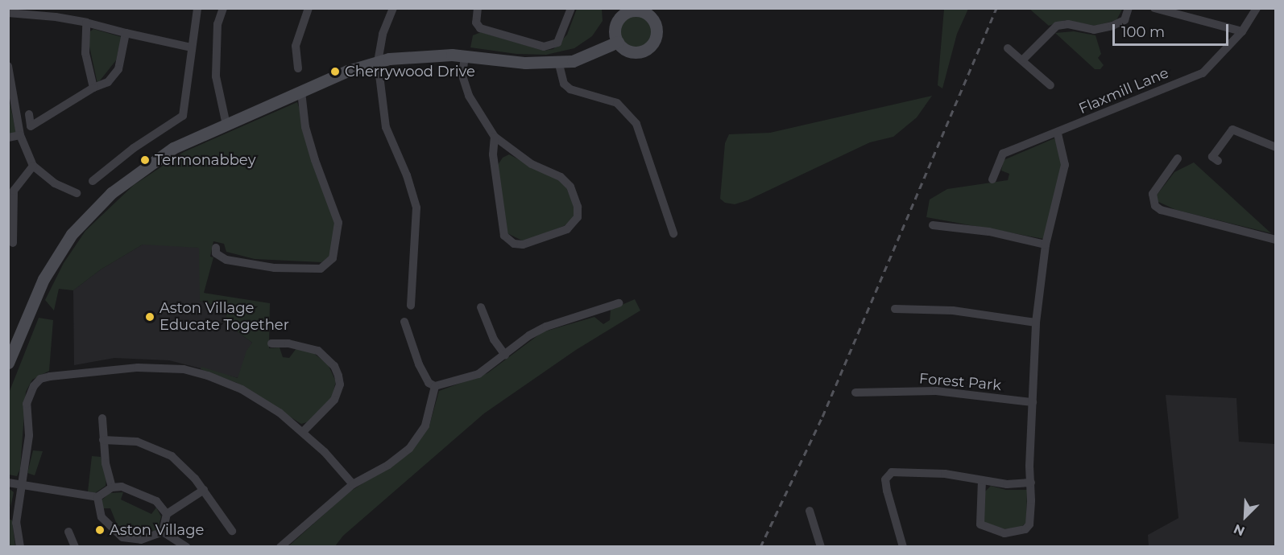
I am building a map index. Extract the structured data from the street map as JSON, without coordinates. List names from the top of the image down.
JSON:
{
  "streets": {
    "street": ["Flaxmill Lane", "Forest Park"]
  },
  "places": [
    "Cherrywood Drive",
    "Termonabbey",
    "Aston Village Educate Together",
    "Aston Village"
  ],
  "scale_bar": "100 m",
  "north": "bottom left"
}
